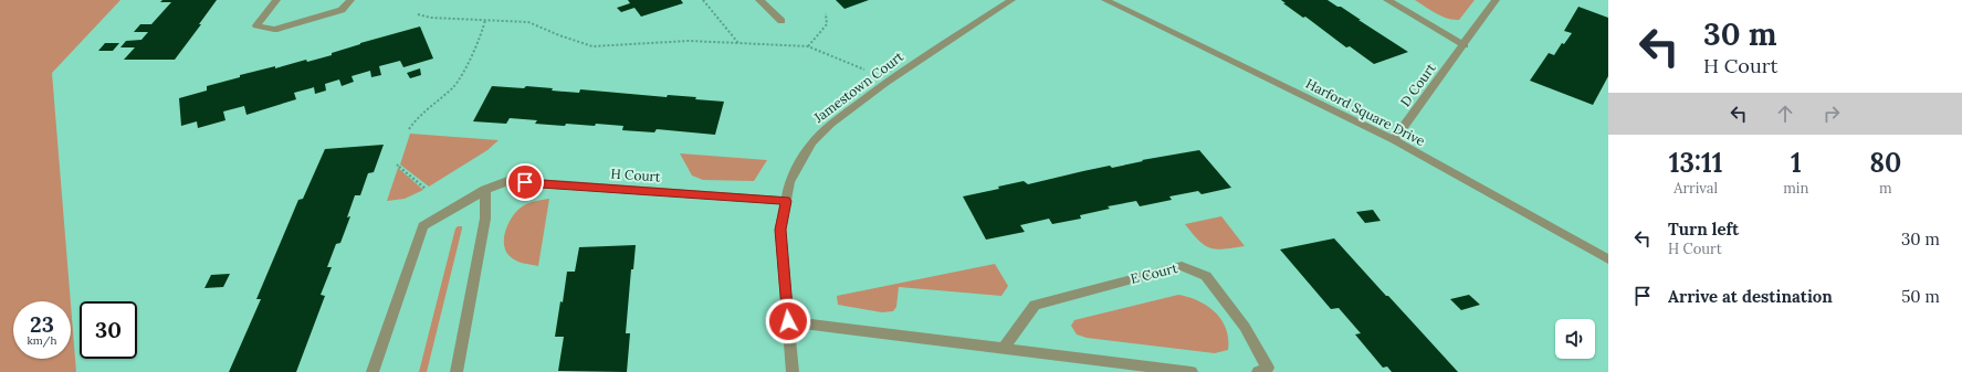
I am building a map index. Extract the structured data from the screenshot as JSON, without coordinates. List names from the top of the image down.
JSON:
{
  "streets": {
    "street": [
      "D Court",
      "Jamestown Court",
      "Harford Square Drive",
      "H Court",
      "E Court"
    ]
  },
  "crossings": [
    ["D Court", "Harford Square Drive"],
    ["Jamestown Court", "H Court"]
  ],
  "page": {
    "turn": ["30 m", "H Court"],
    "eta": [
      "13:11",
      "Arrival",
      "1",
      "min",
      "80",
      "m"
    ],
    "list": [
      {
        "name": "Turn left",
        "note": "H Court",
        "value": "30 m"
      },
      {
        "name": "Arrive at destination",
        "value": "50 m"
      }
    ],
    "speed": "23 km/h",
    "limit": "30"
  }
}
